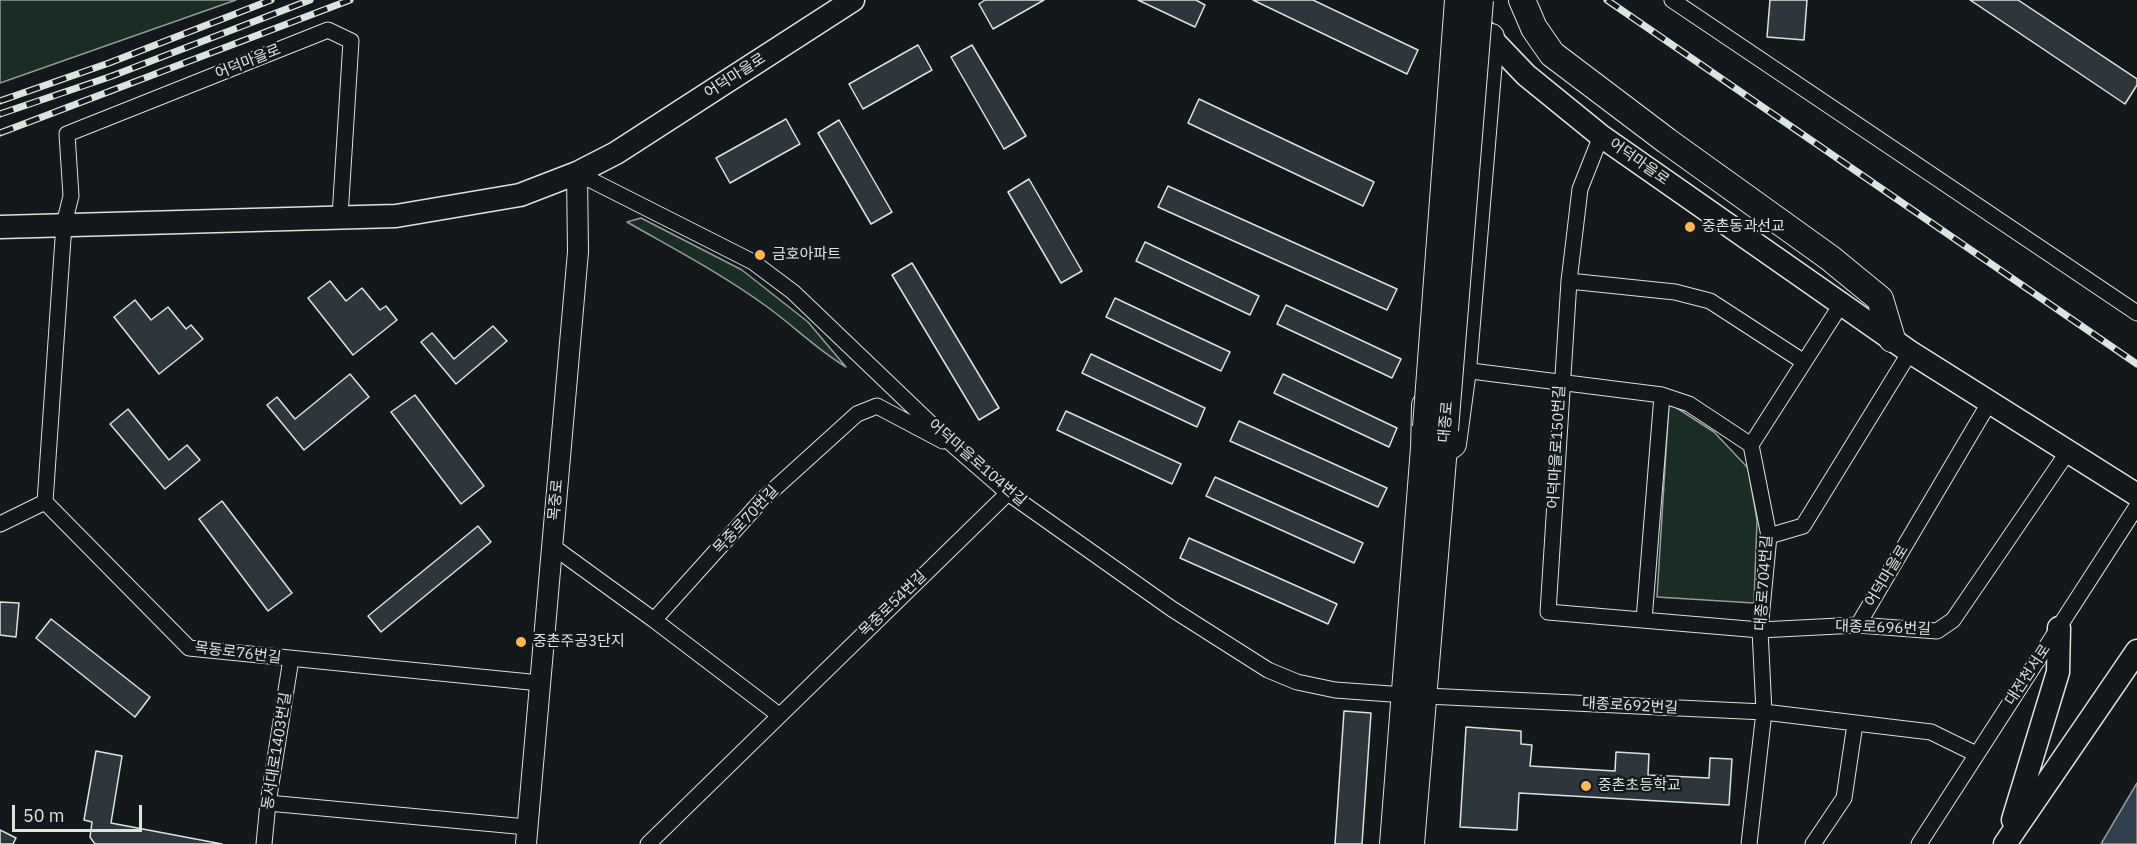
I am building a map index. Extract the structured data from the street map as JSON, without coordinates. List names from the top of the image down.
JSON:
{
  "streets": {
    "main road": ["어덕마을로", "대종로"],
    "street": [
      "어덕마을로150번길",
      "어덕마을로104번길",
      "목중로",
      "목중로70번길",
      "대종로704번길",
      "목중로54번길",
      "대종로696번길",
      "목동로76번길",
      "대전천서로",
      "대종로692번길",
      "동서대로1403번길"
    ]
  },
  "crossings": [
    ["어덕마을로", "어덕마을로150번길"],
    ["어덕마을로", "어덕마을로104번길"],
    ["어덕마을로", "목중로"],
    ["어덕마을로", "대종로696번길"],
    ["어덕마을로", "목동로76번길"],
    ["대종로", "어덕마을로104번길"],
    ["대종로", "대종로692번길"],
    ["어덕마을로150번길", "대종로696번길"],
    ["어덕마을로104번길", "목중로"],
    ["어덕마을로104번길", "목중로70번길"],
    ["어덕마을로104번길", "목중로54번길"],
    ["어덕마을로104번길", "대종로692번길"],
    ["목중로", "목동로76번길"],
    ["목중로", "동서대로1403번길"],
    ["대종로704번길", "대종로696번길"],
    ["대종로704번길", "대종로692번길"],
    ["목동로76번길", "동서대로1403번길"],
    ["대전천서로", "대종로692번길"]
  ],
  "places": [
    "중촌동과선교",
    "금호아파트",
    "중촌주공3단지",
    "중촌초등학교"
  ],
  "scale_bar": "50 m"
}
